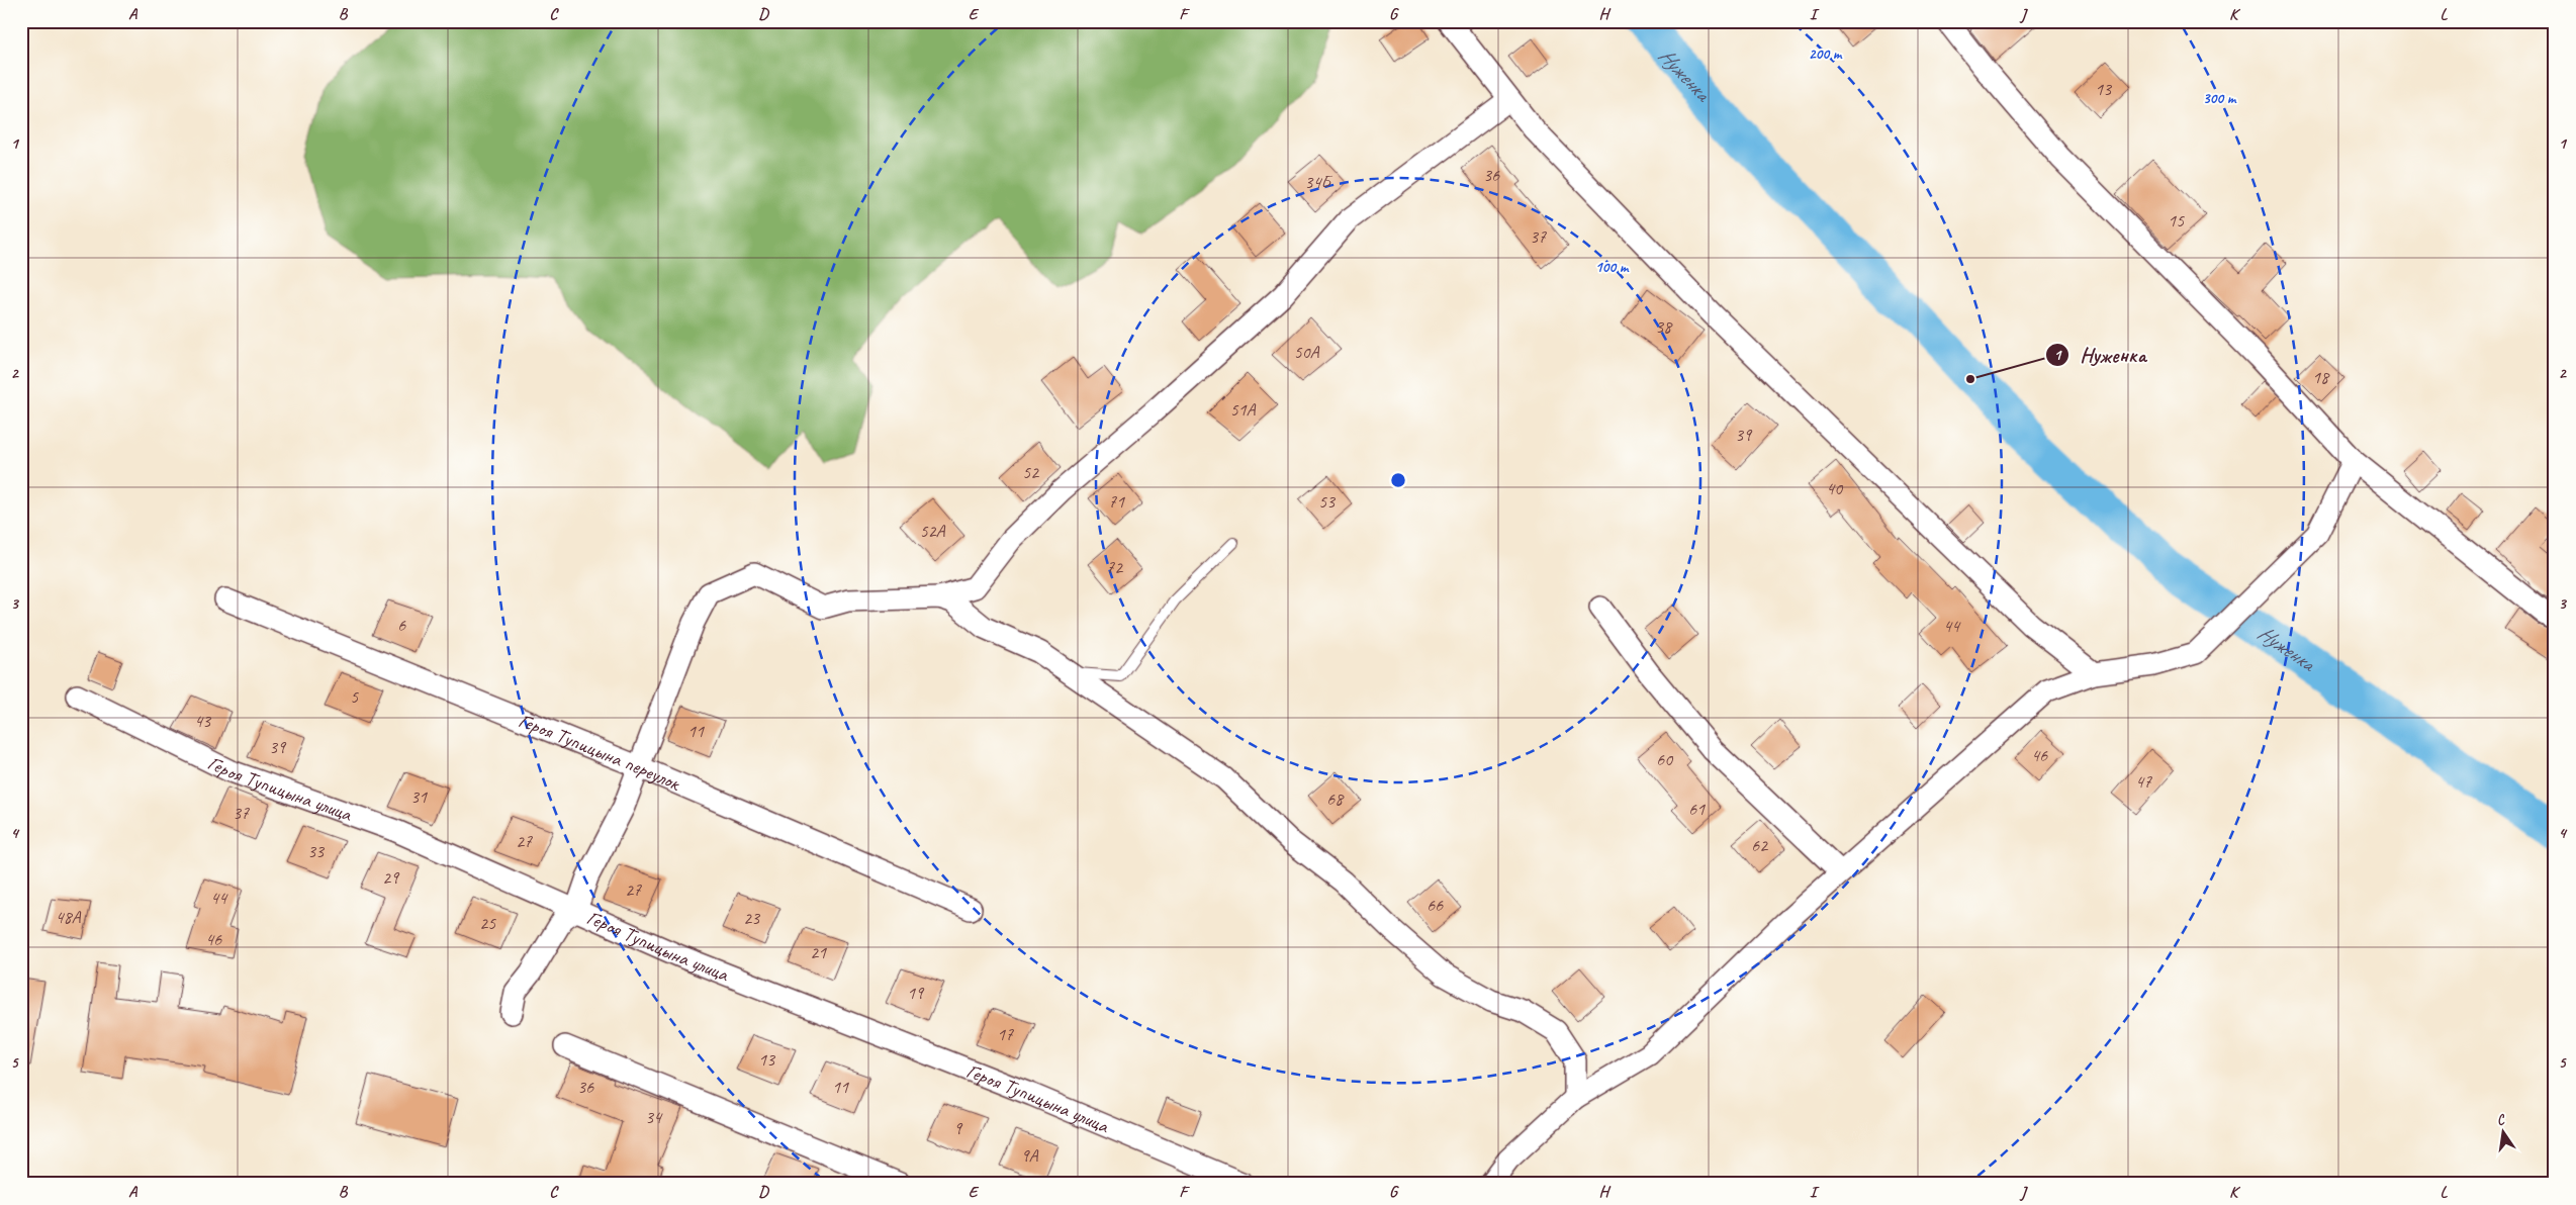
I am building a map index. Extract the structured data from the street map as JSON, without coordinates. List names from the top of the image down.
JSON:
{
  "streets": {
    "street": ["Героя Тупицына переулок", "Героя Тупицына улица"]
  },
  "water": ["Нуженка"],
  "places": ["Нуженка"],
  "house_numbers": [
    "13",
    "36",
    "34Б",
    "15",
    "37",
    "38",
    "50А",
    "18",
    "51А",
    "39",
    "52",
    "40",
    "71",
    "53",
    "52А",
    "72",
    "6",
    "44",
    "5",
    "43",
    "11",
    "39",
    "46",
    "60",
    "47",
    "31",
    "68",
    "61",
    "37",
    "27",
    "62",
    "33",
    "29",
    "27",
    "44",
    "66",
    "48А",
    "23",
    "25",
    "46",
    "21",
    "19",
    "17",
    "13",
    "36",
    "11",
    "34",
    "9",
    "9А"
  ],
  "north": "top",
  "grid": {
    "columns": [
      "A",
      "B",
      "C",
      "D",
      "E",
      "F",
      "G",
      "H",
      "I",
      "J",
      "K",
      "L"
    ],
    "rows": [
      "1",
      "2",
      "3",
      "4",
      "5"
    ]
  },
  "rings": ["200 m", "300 m", "100 m"]
}
